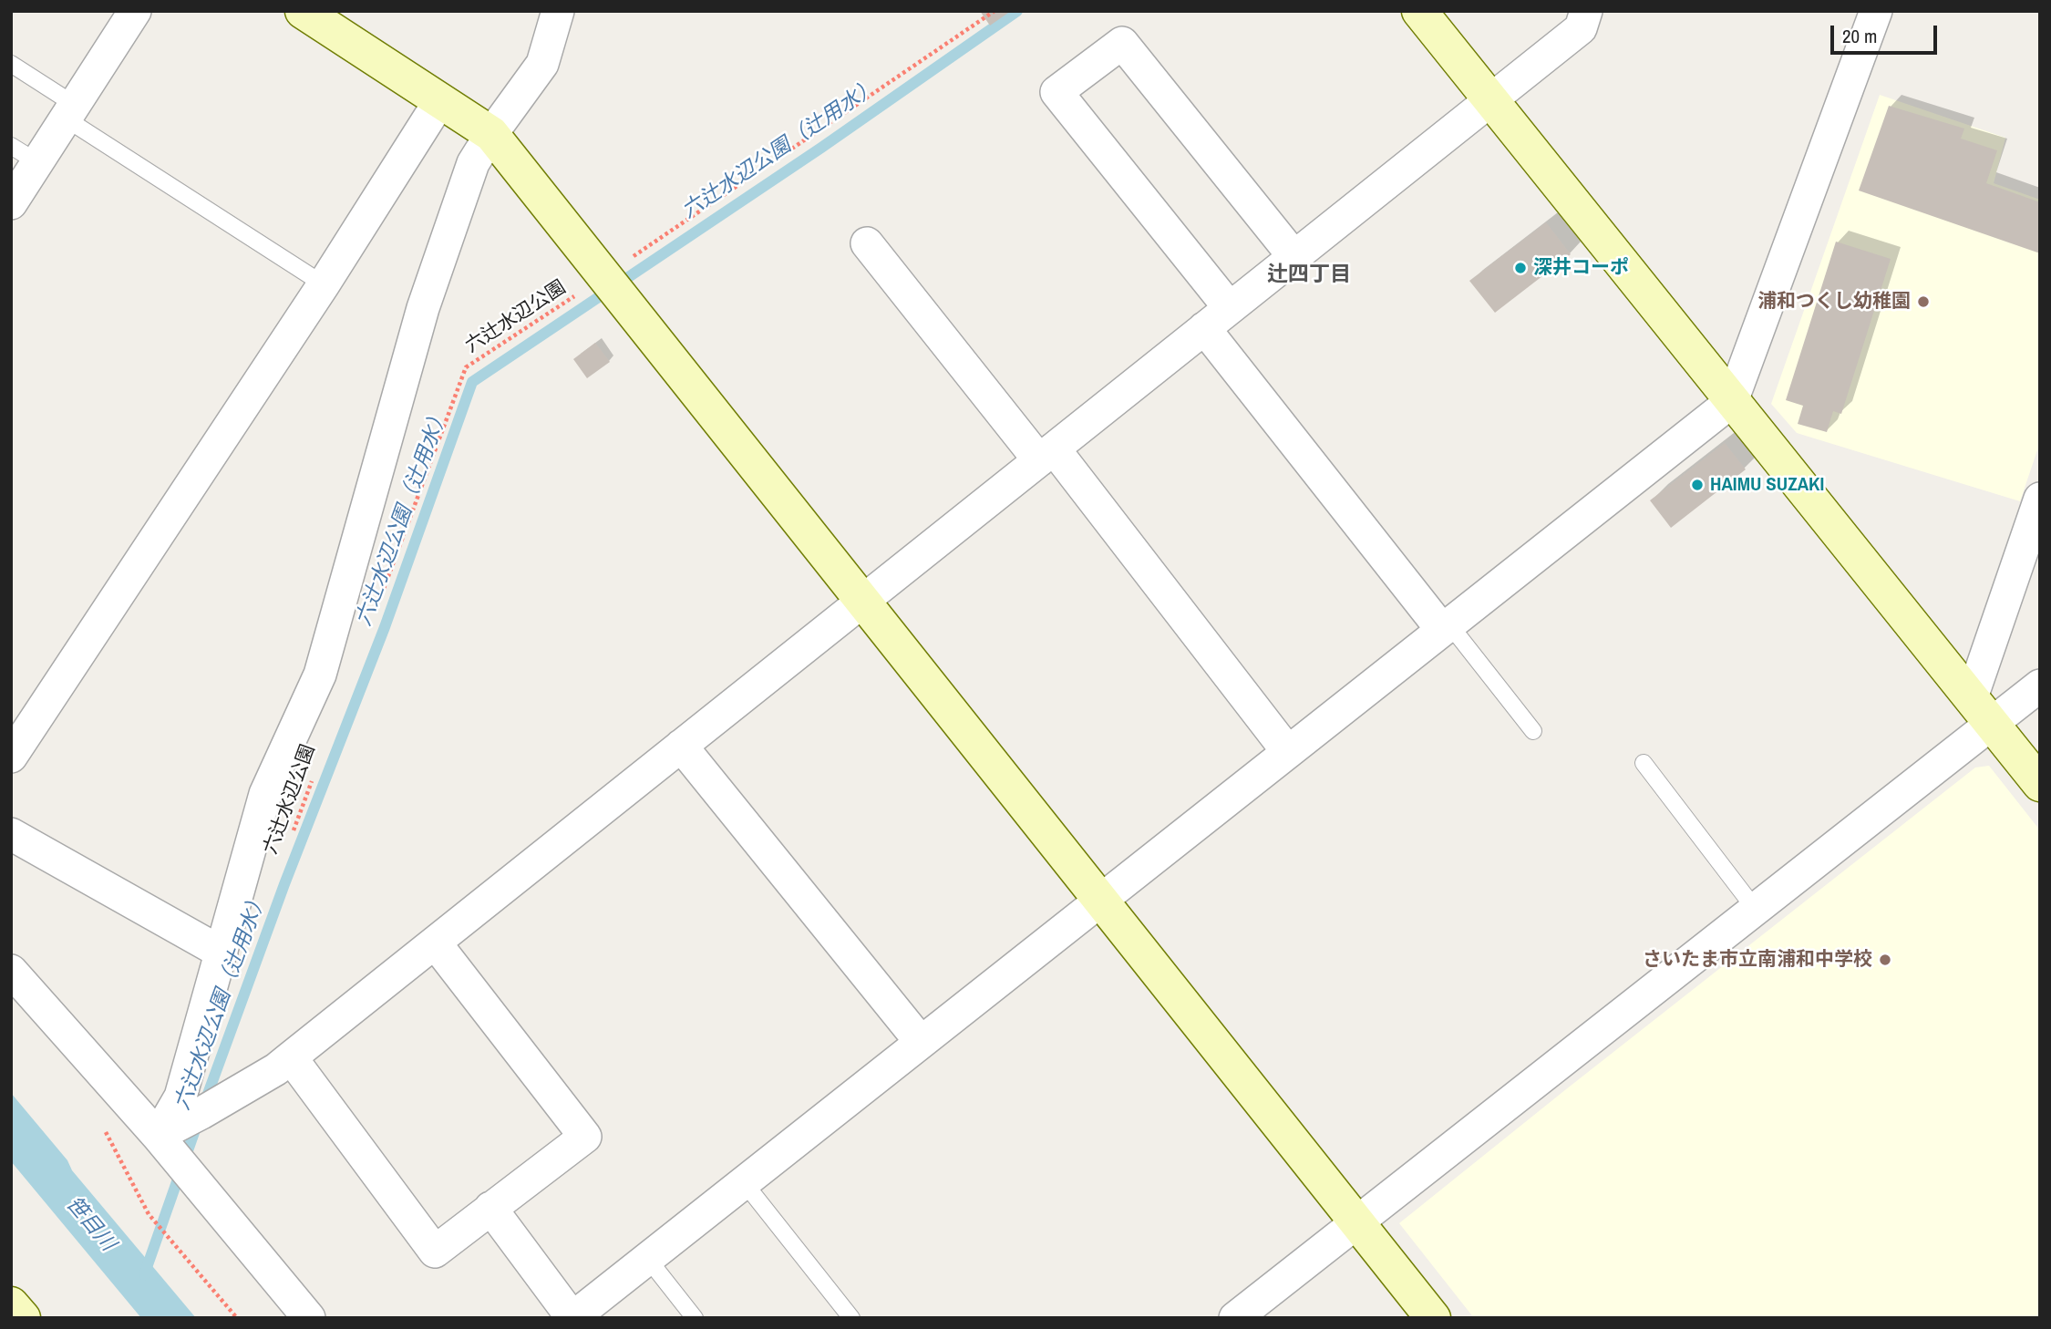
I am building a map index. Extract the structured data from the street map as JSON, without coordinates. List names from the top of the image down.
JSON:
{
  "streets": {
    "path": ["六辻水辺公園"]
  },
  "districts": ["辻四丁目"],
  "water": ["六辻水辺公園（辻用水）", "笹目川"],
  "places": [
    "深井コーポ",
    "浦和つくし幼稚園",
    "HAIMU SUZAKI",
    "さいたま市立南浦和中学校"
  ],
  "scale_bar": "20 m"
}
